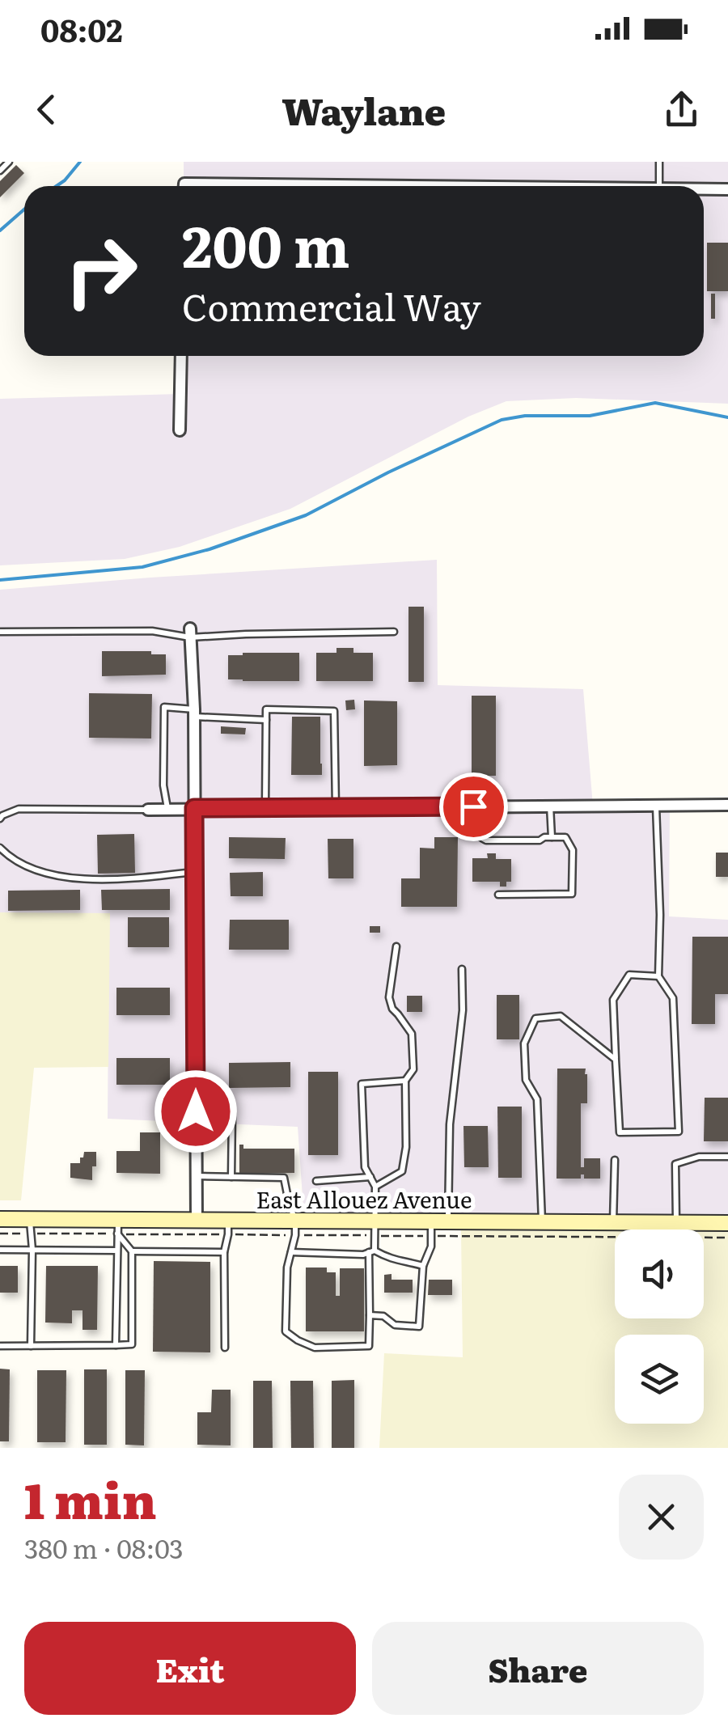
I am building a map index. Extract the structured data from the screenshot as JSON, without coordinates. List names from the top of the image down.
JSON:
{
  "streets": {
    "street": ["East Allouez Avenue"]
  },
  "page": {
    "status": "08:02",
    "header": "Waylane",
    "turn": ["200 m", "Commercial Way"],
    "heading": ["1 min", "380 m · 08:03"],
    "buttons": ["Exit", "Share"]
  }
}
